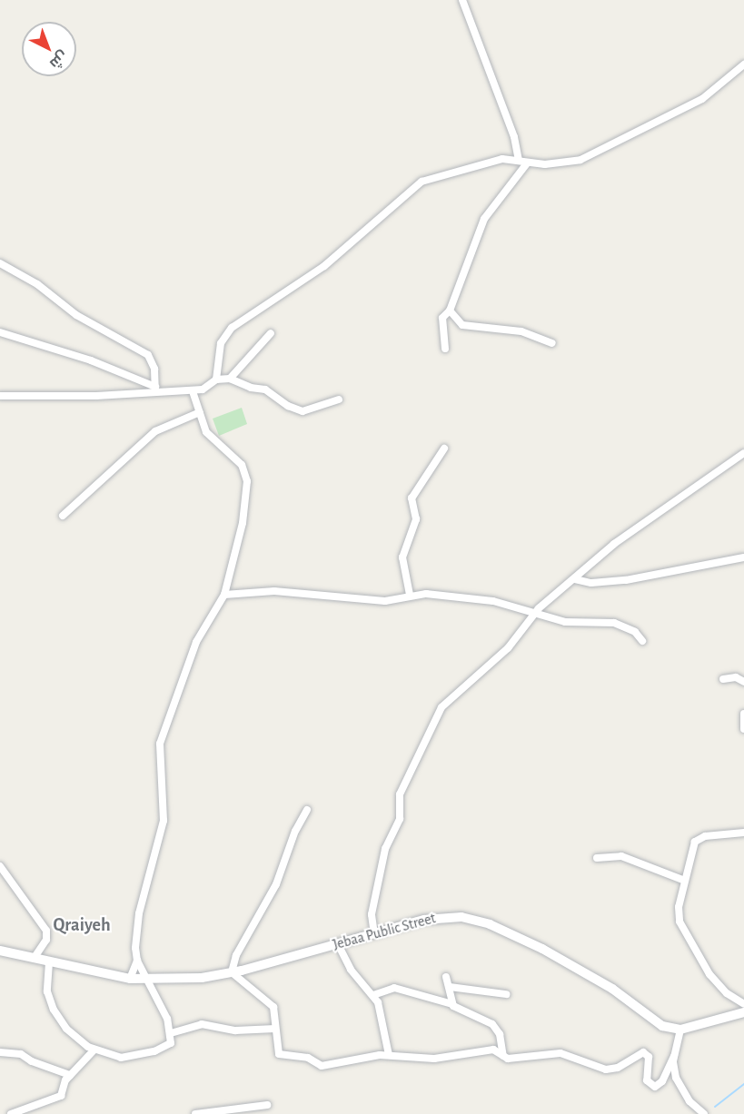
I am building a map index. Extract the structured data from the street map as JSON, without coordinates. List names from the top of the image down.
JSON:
{
  "streets": {
    "main road": ["Jebaa Public Street"]
  },
  "districts": ["Qraiyeh"],
  "north": "bottom right"
}
